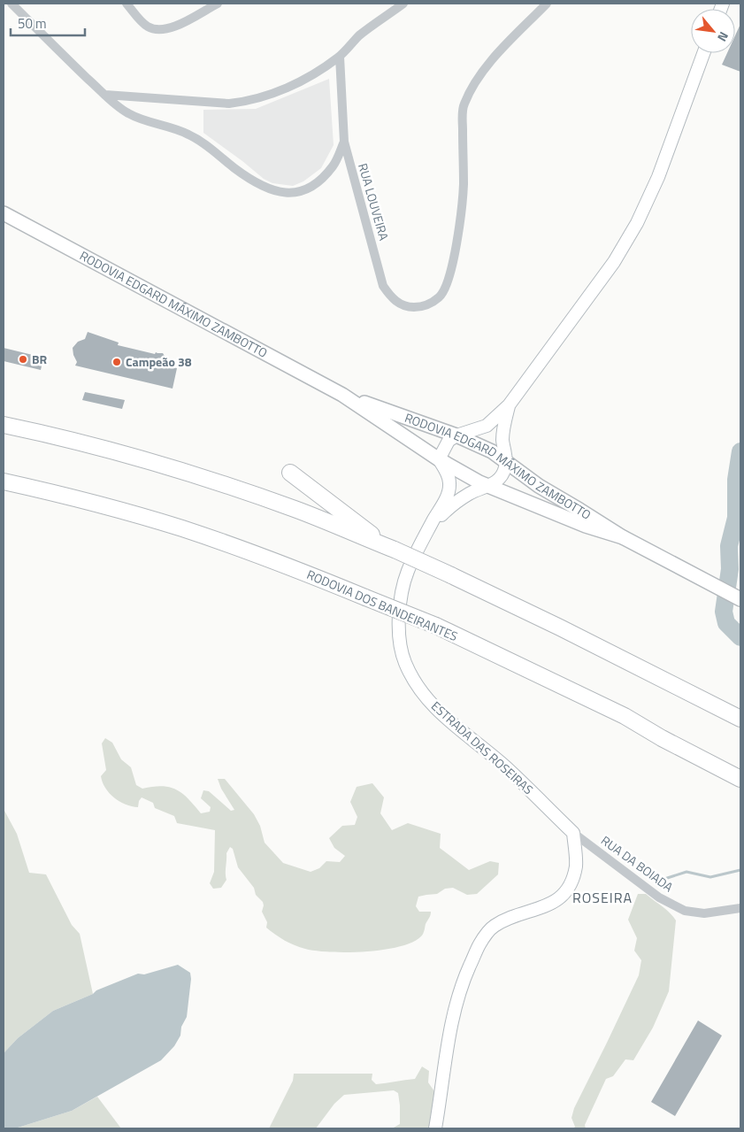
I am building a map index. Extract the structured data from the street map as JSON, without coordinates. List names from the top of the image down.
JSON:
{
  "streets": {
    "highway": ["RODOVIA DOS BANDEIRANTES"],
    "main road": ["RODOVIA EDGARD MÁXIMO ZAMBOTTO"],
    "street": ["RUA LOUVEIRA", "ESTRADA DAS ROSEIRAS", "RUA DA BOIADA"]
  },
  "crossings": [
    ["RODOVIA EDGARD MÁXIMO ZAMBOTTO", "ESTRADA DAS ROSEIRAS"],
    ["ESTRADA DAS ROSEIRAS", "RUA DA BOIADA"]
  ],
  "districts": ["ROSEIRA"],
  "places": ["BR", "Campeão 38"],
  "scale_bar": "50 m",
  "north": "bottom right"
}
